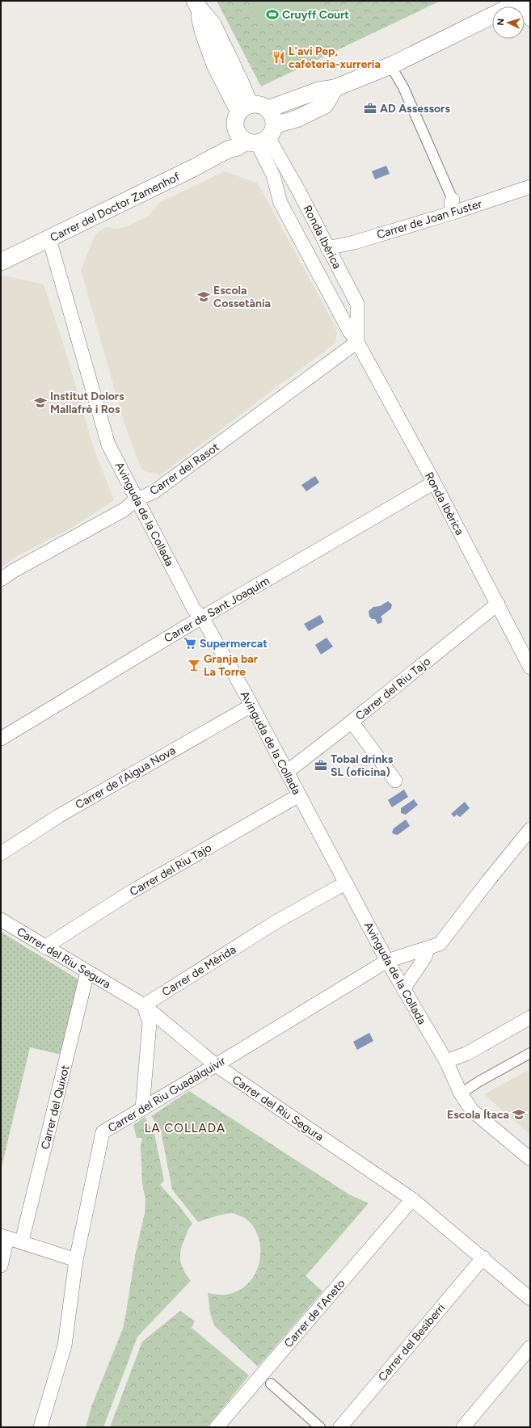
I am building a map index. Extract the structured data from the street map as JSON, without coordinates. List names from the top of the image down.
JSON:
{
  "streets": {
    "street": [
      "Carrer del Doctor Zamenhof",
      "Carrer de Joan Fuster",
      "Ronda Ibèrica",
      "Carrer del Rasot",
      "Avinguda de la Collada",
      "Carrer de Sant Joaquim",
      "Carrer del Riu Tajo",
      "Carrer de l'Aigua Nova",
      "Carrer del Riu Segura",
      "Carrer de Mèrida",
      "Carrer del Riu Guadalquivir",
      "Carrer del Quixot",
      "Carrer de l'Aneto",
      "Carrer del Besiberri"
    ]
  },
  "crossings": [
    ["Carrer del Doctor Zamenhof", "Ronda Ibèrica"],
    ["Carrer del Doctor Zamenhof", "Avinguda de la Collada"],
    ["Carrer de Joan Fuster", "Ronda Ibèrica"],
    ["Ronda Ibèrica", "Carrer del Rasot"],
    ["Ronda Ibèrica", "Carrer de Sant Joaquim"],
    ["Ronda Ibèrica", "Carrer del Riu Tajo"],
    ["Carrer del Rasot", "Avinguda de la Collada"],
    ["Avinguda de la Collada", "Carrer de Sant Joaquim"],
    ["Avinguda de la Collada", "Carrer del Riu Tajo"],
    ["Avinguda de la Collada", "Carrer de l'Aigua Nova"],
    ["Avinguda de la Collada", "Carrer de Mèrida"],
    ["Avinguda de la Collada", "Carrer del Riu Guadalquivir"],
    ["Carrer del Riu Tajo", "Carrer del Riu Segura"],
    ["Carrer del Riu Segura", "Carrer de Mèrida"],
    ["Carrer del Riu Segura", "Carrer del Riu Guadalquivir"],
    ["Carrer del Riu Segura", "Carrer del Quixot"],
    ["Carrer del Riu Segura", "Carrer de l'Aneto"],
    ["Carrer del Riu Segura", "Carrer del Besiberri"]
  ],
  "districts": ["LA COLLADA"],
  "places": {
    "sports": ["Cruyff Court"],
    "restaurant": ["L'avi Pep, cafeteria-xurreria"],
    "office": ["AD Assessors", "Tobal drinks SL (oficina)"],
    "school or university": ["Escola Cossetània", "Institut Dolors Mallafrè i Ros", "Escola Ítaca"],
    "supermarket": ["Supermercat"],
    "bar": ["Granja bar La Torre"]
  },
  "north": "left"
}
